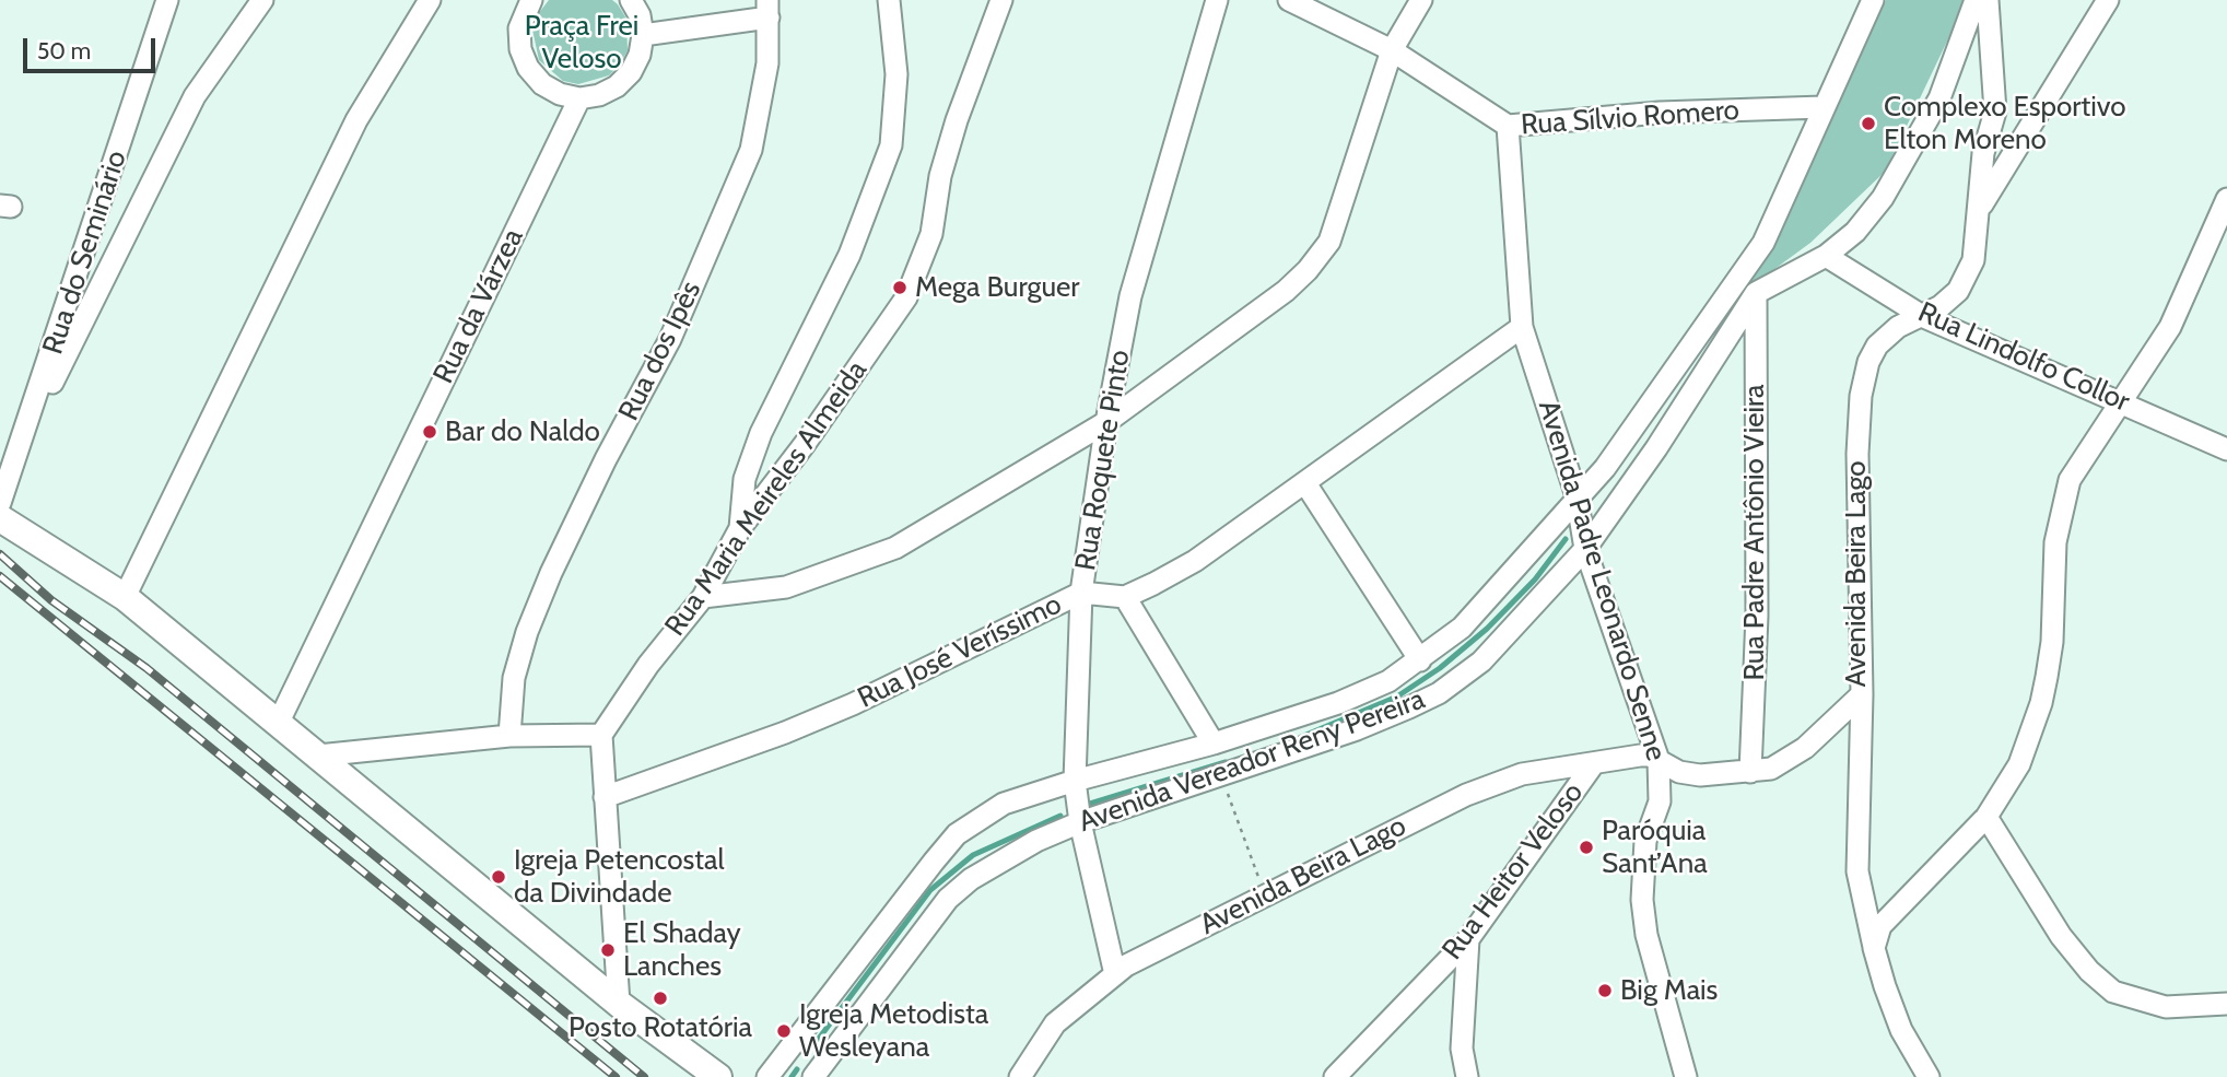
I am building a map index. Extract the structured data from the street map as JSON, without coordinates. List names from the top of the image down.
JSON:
{
  "streets": {
    "street": [
      "Rua Sílvio Romero",
      "Rua do Seminário",
      "Rua da Várzea",
      "Rua dos Ipês",
      "Rua Lindolfo Collor",
      "Rua Roquete Pinto",
      "Rua Maria Meireles Almeida",
      "Rua Padre Antônio Vieira",
      "Avenida Beira Lago",
      "Avenida Padre Leonardo Senne",
      "Rua José Veríssimo",
      "Avenida Vereador Reny Pereira",
      "Rua Heitor Veloso"
    ]
  },
  "crossings": [
    ["Rua Sílvio Romero", "Avenida Padre Leonardo Senne"],
    ["Rua Sílvio Romero", "Avenida Vereador Reny Pereira"],
    ["Rua Lindolfo Collor", "Avenida Beira Lago"],
    ["Rua Lindolfo Collor", "Avenida Vereador Reny Pereira"],
    ["Rua Roquete Pinto", "Avenida Beira Lago"],
    ["Rua Roquete Pinto", "Rua José Veríssimo"],
    ["Rua Roquete Pinto", "Avenida Vereador Reny Pereira"],
    ["Rua Padre Antônio Vieira", "Avenida Beira Lago"],
    ["Rua Padre Antônio Vieira", "Avenida Vereador Reny Pereira"],
    ["Avenida Beira Lago", "Avenida Padre Leonardo Senne"],
    ["Avenida Beira Lago", "Rua Heitor Veloso"],
    ["Avenida Padre Leonardo Senne", "Avenida Vereador Reny Pereira"]
  ],
  "parks": ["Praça Frei Veloso"],
  "places": [
    "Complexo Esportivo Elton Moreno",
    "Mega Burguer",
    "Bar do Naldo",
    "Paróquia Sant’Ana",
    "Igreja Petencostal da Divindade",
    "El Shaday Lanches",
    "Big Mais",
    "Posto Rotatória",
    "Igreja Metodista Wesleyana"
  ],
  "scale_bar": "50 m"
}
